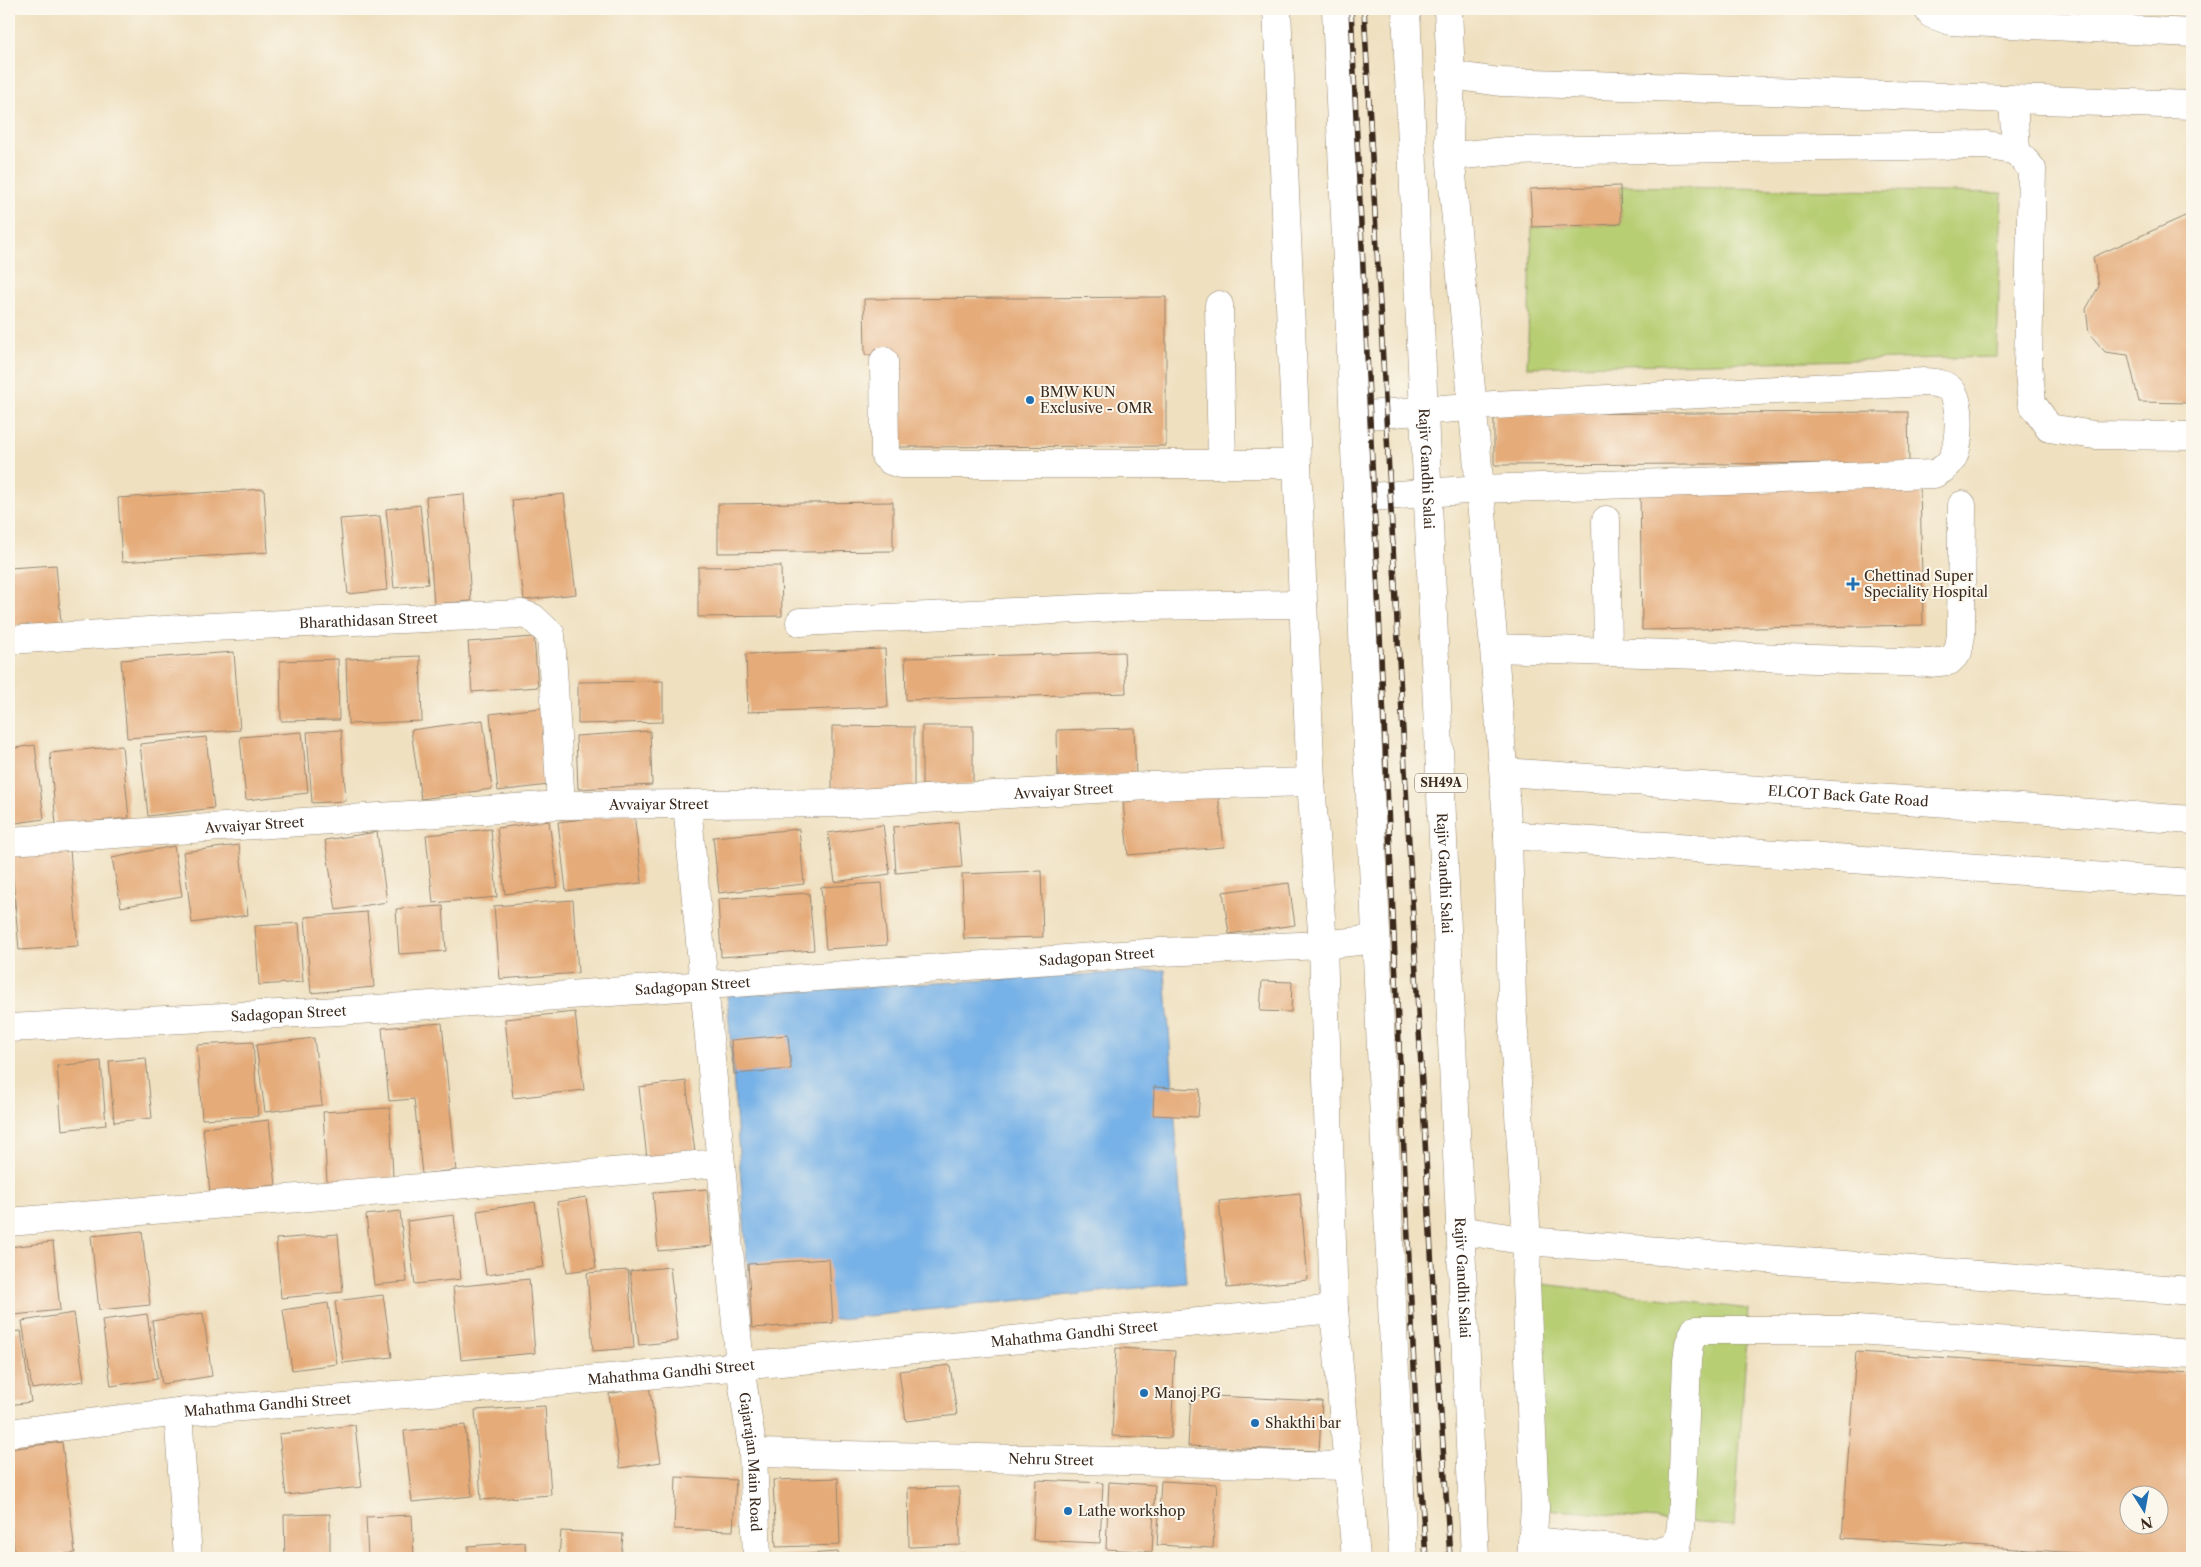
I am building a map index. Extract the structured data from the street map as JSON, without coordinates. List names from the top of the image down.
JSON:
{
  "streets": {
    "street": [
      "Rajiv Gandhi Salai",
      "Bharathidasan Street",
      "SH49A",
      "Avvaiyar Street",
      "ELCOT Back Gate Road",
      "Sadagopan Street",
      "Mahathma Gandhi Street",
      "Nehru Street",
      "Gajarajan Main Road"
    ]
  },
  "crossings": [
    ["Bharathidasan Street", "Avvaiyar Street"],
    ["Avvaiyar Street", "Gajarajan Main Road"],
    ["Sadagopan Street", "Gajarajan Main Road"],
    ["Mahathma Gandhi Street", "Gajarajan Main Road"],
    ["Nehru Street", "Gajarajan Main Road"]
  ],
  "places": {
    "other": [
      "BMW KUN Exclusive - OMR",
      "Manoj PG",
      "Shakthi bar",
      "Lathe workshop"
    ],
    "health": ["Chettinad Super Speciality Hospital"]
  },
  "north": "bottom"
}
